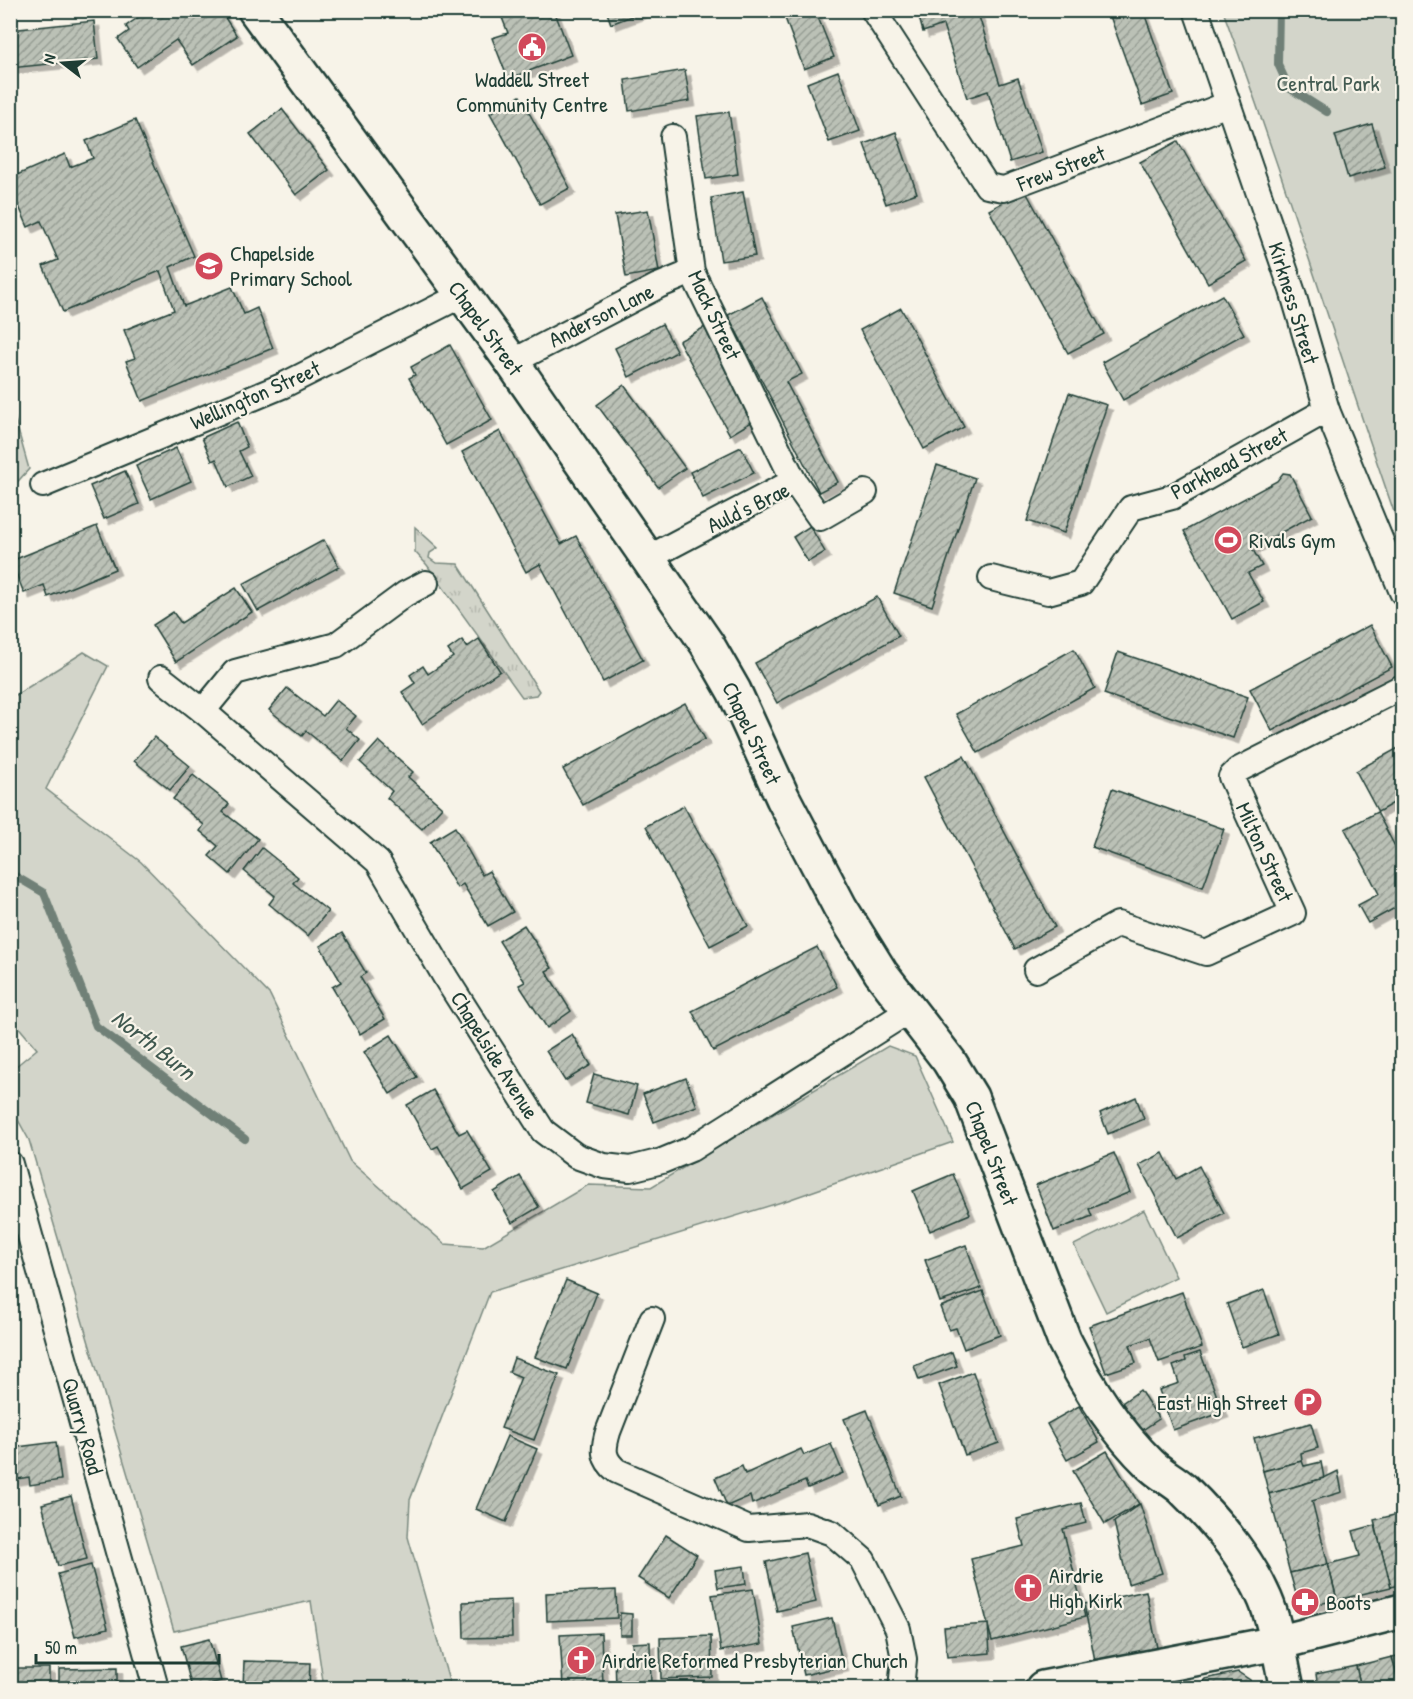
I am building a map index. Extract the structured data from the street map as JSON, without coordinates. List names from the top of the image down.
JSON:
{
  "streets": {
    "main road": ["Chapel Street"],
    "street": [
      "Frew Street",
      "Kirkness Street",
      "Anderson Lane",
      "Mack Street",
      "Wellington Street",
      "Parkhead Street",
      "Auld's Brae",
      "Milton Street",
      "Chapelside Avenue",
      "Quarry Road"
    ]
  },
  "crossings": [
    ["Frew Street", "Kirkness Street"],
    ["Kirkness Street", "Parkhead Street"],
    ["Anderson Lane", "Mack Street"],
    ["Anderson Lane", "Chapel Street"],
    ["Mack Street", "Auld's Brae"],
    ["Chapel Street", "Wellington Street"],
    ["Chapel Street", "Auld's Brae"],
    ["Chapel Street", "Chapelside Avenue"]
  ],
  "water": ["North Burn"],
  "parks": ["Central Park"],
  "places": {
    "public building": ["Waddell Street Community Centre"],
    "school or university": ["Chapelside Primary School"],
    "sports": ["Rivals Gym"],
    "parking": ["East High Street"],
    "church": ["Airdrie High Kirk", "Airdrie Reformed Presbyterian Church"],
    "pharmacy": ["Boots"]
  },
  "scale_bar": "50 m",
  "north": "left"
}
